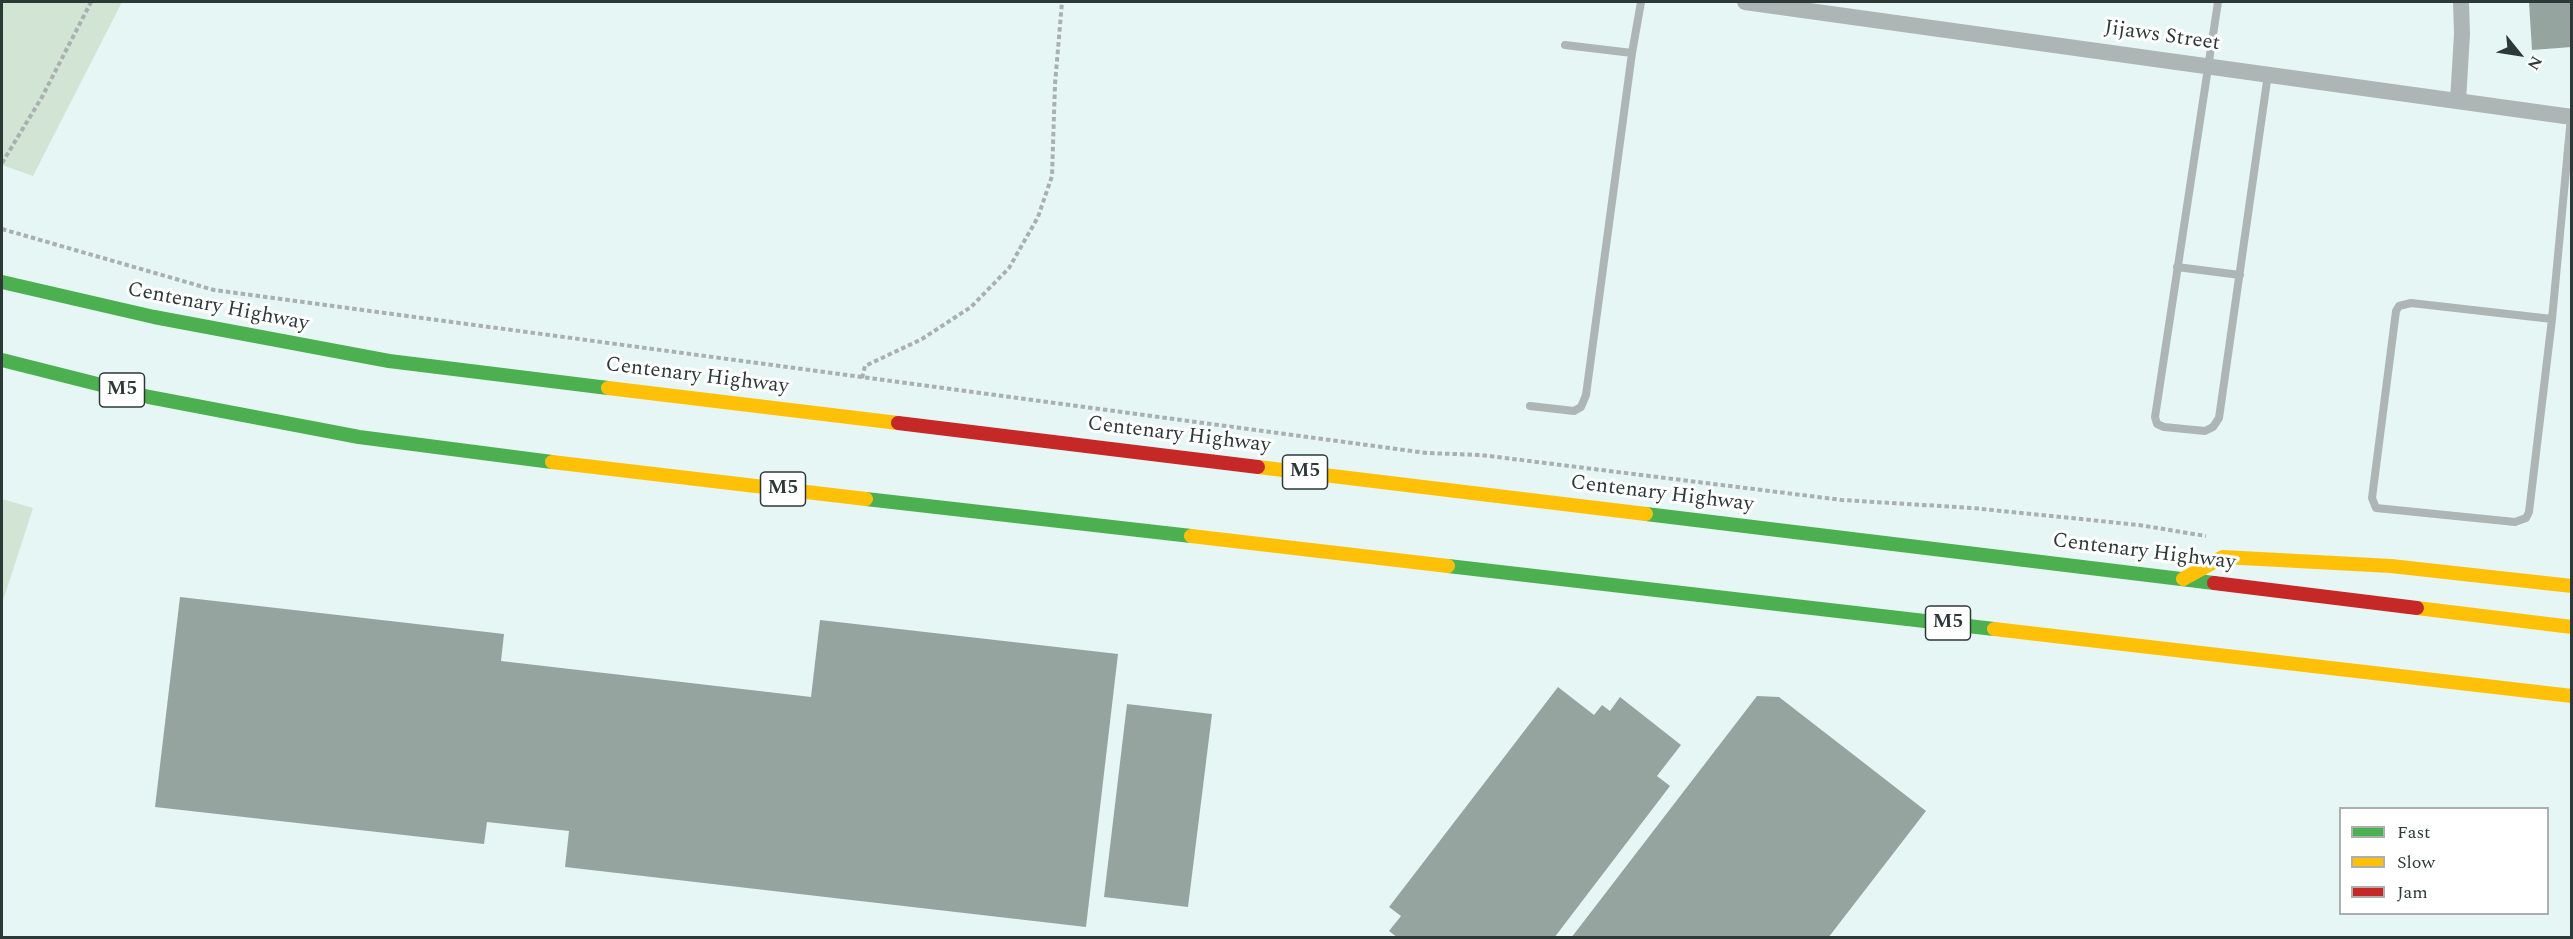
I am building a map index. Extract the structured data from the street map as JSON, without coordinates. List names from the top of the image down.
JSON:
{
  "streets": {
    "highway": ["Centenary Highway", "M5"],
    "street": ["Jijaws Street"]
  },
  "legend": ["Fast", "Slow", "Jam"],
  "north": "bottom right"
}
